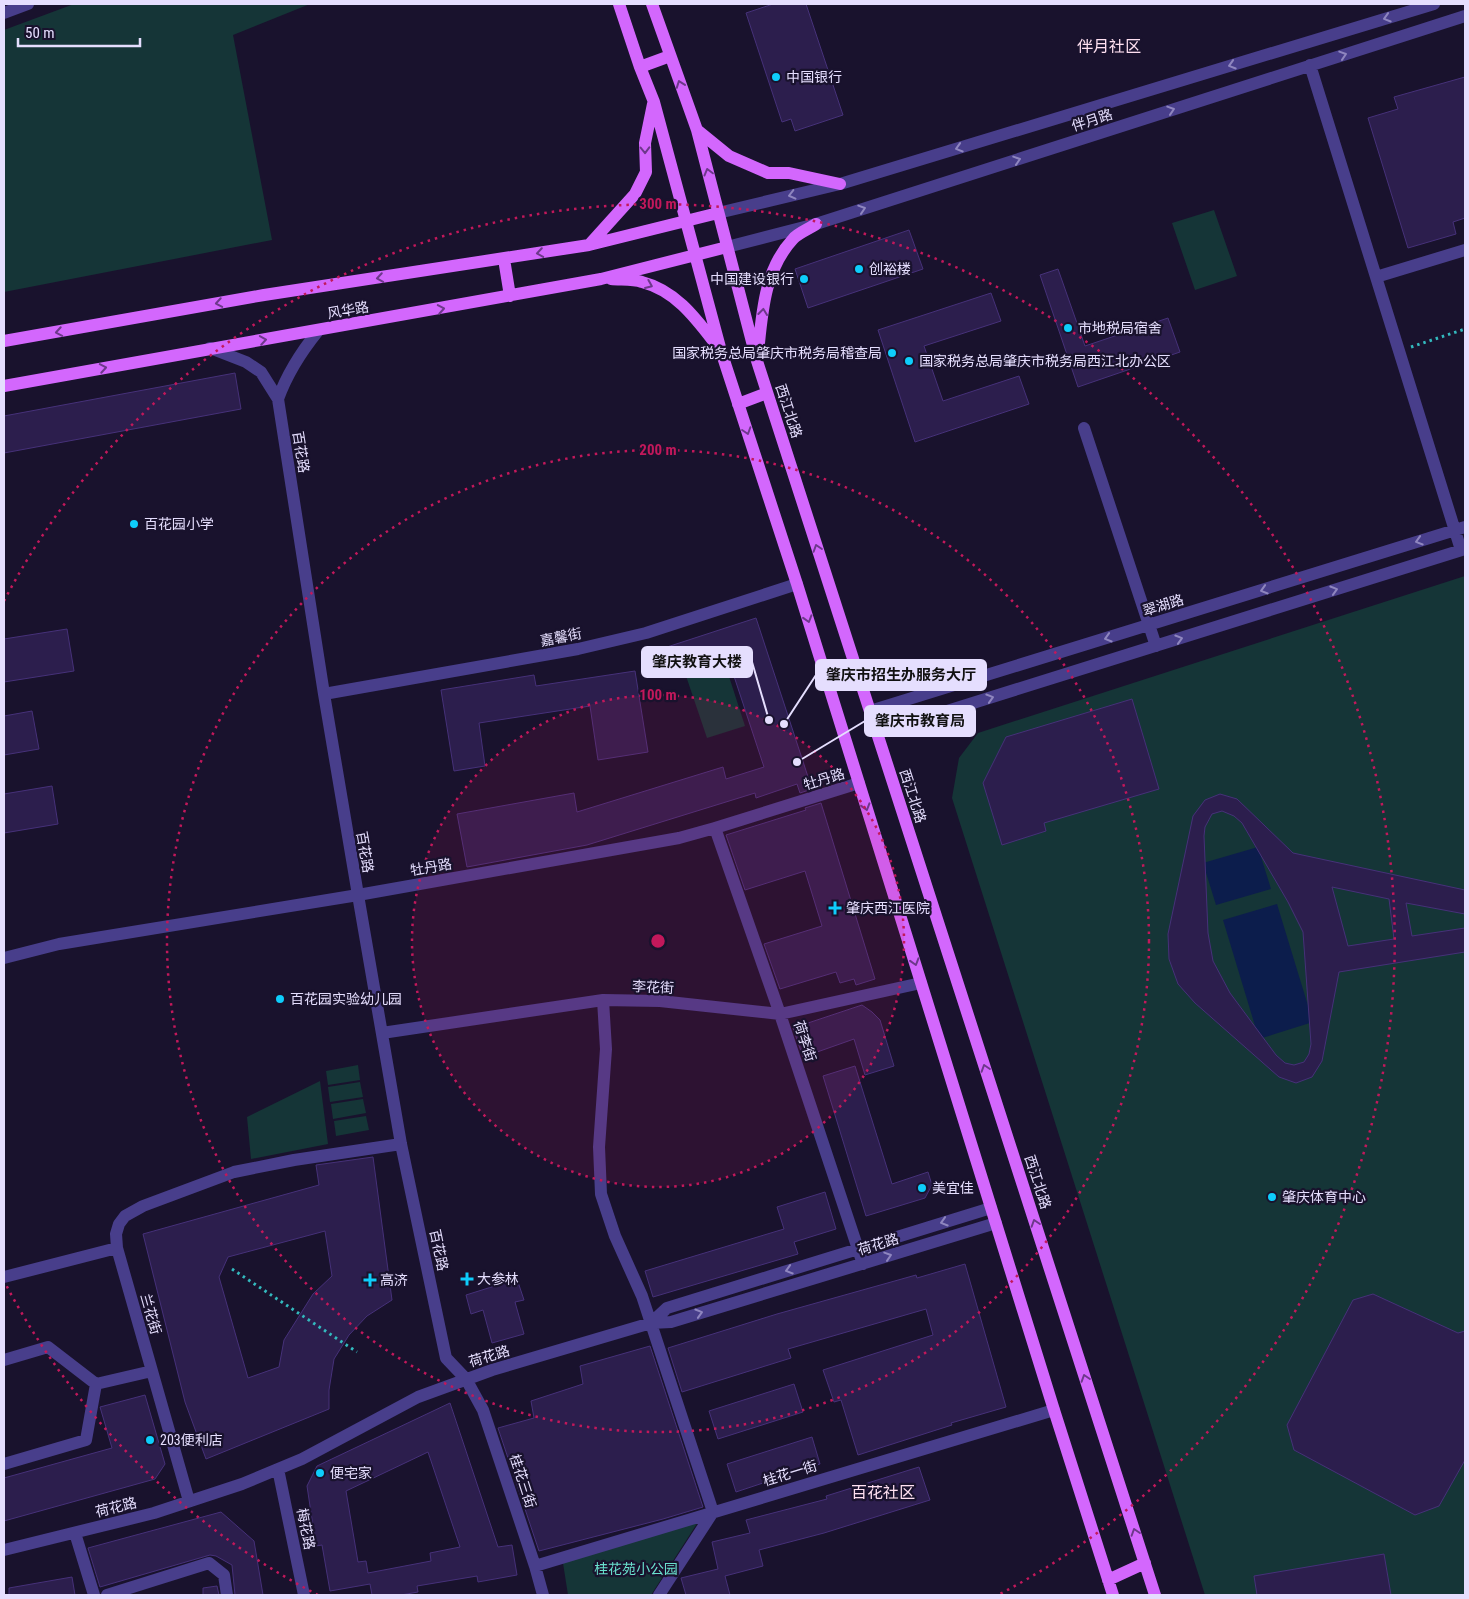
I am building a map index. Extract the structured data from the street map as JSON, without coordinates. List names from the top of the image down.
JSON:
{
  "streets": {
    "main road": ["风华路", "西江北路"],
    "street": [
      "伴月路",
      "百花路",
      "翠湖路",
      "嘉馨街",
      "牡丹路",
      "李花街",
      "荷李街",
      "荷花路",
      "兰花街",
      "桂花一街",
      "桂花三街",
      "梅花路"
    ]
  },
  "crossings": [
    ["伴月路", "风华路"],
    ["伴月路", "西江北路"],
    ["风华路", "西江北路"],
    ["西江北路", "翠湖路"],
    ["百花路", "嘉馨街"],
    ["百花路", "牡丹路"],
    ["百花路", "李花街"],
    ["百花路", "荷花路"],
    ["百花路", "桂花三街"],
    ["牡丹路", "荷李街"],
    ["李花街", "荷李街"],
    ["荷李街", "荷花路"],
    ["荷花路", "兰花街"],
    ["荷花路", "桂花三街"],
    ["荷花路", "梅花路"],
    ["桂花一街", "桂花三街"]
  ],
  "districts": ["伴月社区", "百花社区"],
  "parks": ["桂花苑小公园"],
  "places": {
    "other": [
      "中国银行",
      "创裕楼",
      "中国建设银行",
      "市地税局宿舍",
      "国家税务总局肇庆市税务局稽查局",
      "国家税务总局肇庆市税务局西江北办公区",
      "百花园小学",
      "肇庆教育大楼",
      "肇庆市招生办服务大厅",
      "肇庆市教育局",
      "百花园实验幼儿园",
      "美宜佳",
      "肇庆体育中心",
      "203便利店",
      "便宅家"
    ],
    "health": ["肇庆西江医院", "大参林", "高济"]
  },
  "scale_bar": "50 m",
  "rings": ["300 m", "200 m", "100 m"]
}
